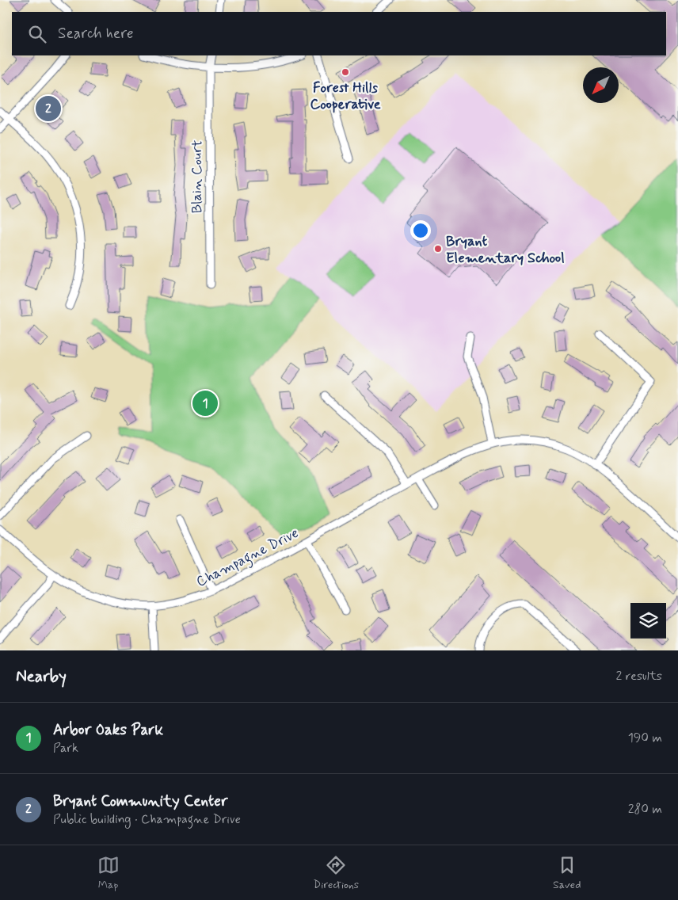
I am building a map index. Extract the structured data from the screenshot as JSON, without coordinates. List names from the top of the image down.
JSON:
{
  "streets": {
    "street": ["Blain Court", "Champagne Drive"]
  },
  "places": ["Forest Hills Cooperative", "Bryant Elementary School"],
  "north": "bottom left",
  "page": {
    "search": "Search here",
    "pins": ["2", "1"],
    "heading": ["Nearby", "2 results"],
    "list": [
      {
        "mark": "1",
        "name": "Arbor Oaks Park",
        "note": "Park",
        "value": "190 m"
      },
      {
        "mark": "2",
        "name": "Bryant Community Center",
        "note": "Public building · Champagne Drive",
        "value": "280 m"
      }
    ],
    "nav": ["Map", "Directions", "Saved"]
  }
}
